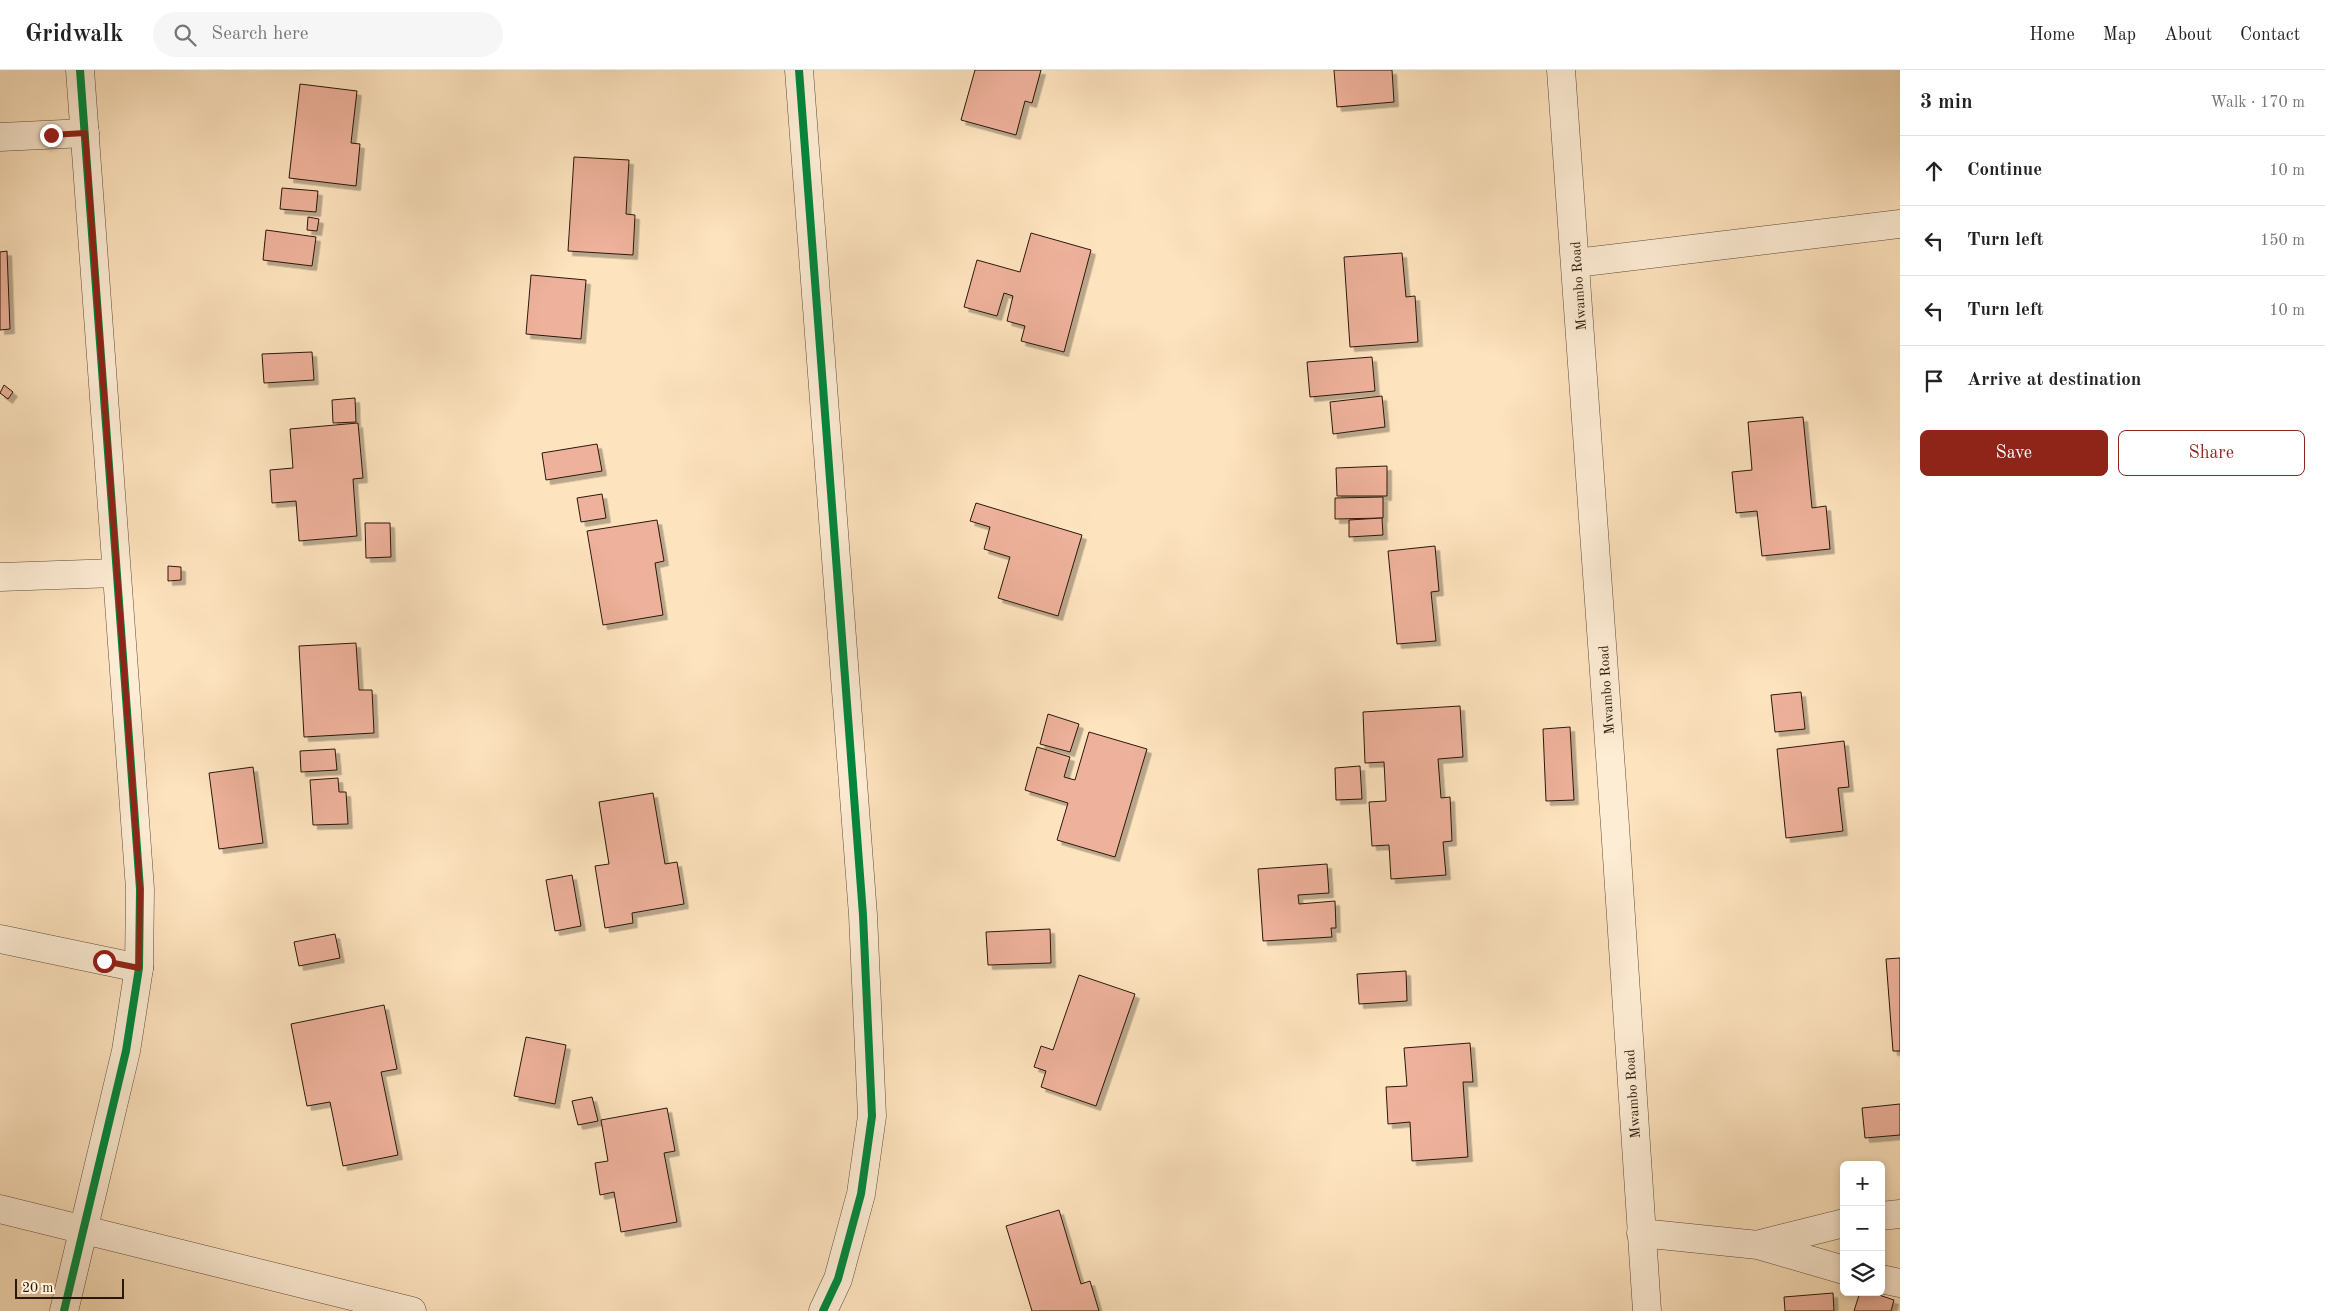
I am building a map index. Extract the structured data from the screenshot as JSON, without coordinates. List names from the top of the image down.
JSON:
{
  "streets": {
    "street": ["Mwambo Road"]
  },
  "scale_bar": "20 m",
  "page": {
    "header": "Gridwalk",
    "search": "Search here",
    "nav": [
      "Home",
      "Map",
      "About",
      "Contact"
    ],
    "heading": ["3 min", "Walk · 170 m"],
    "list": [
      ["Continue", "10 m"],
      ["Turn left", "150 m"],
      ["Turn left", "10 m"],
      "Arrive at destination"
    ],
    "buttons": ["Save", "Share"],
    "map_buttons": ["+", "−"],
    "scale": "20 m"
  }
}
